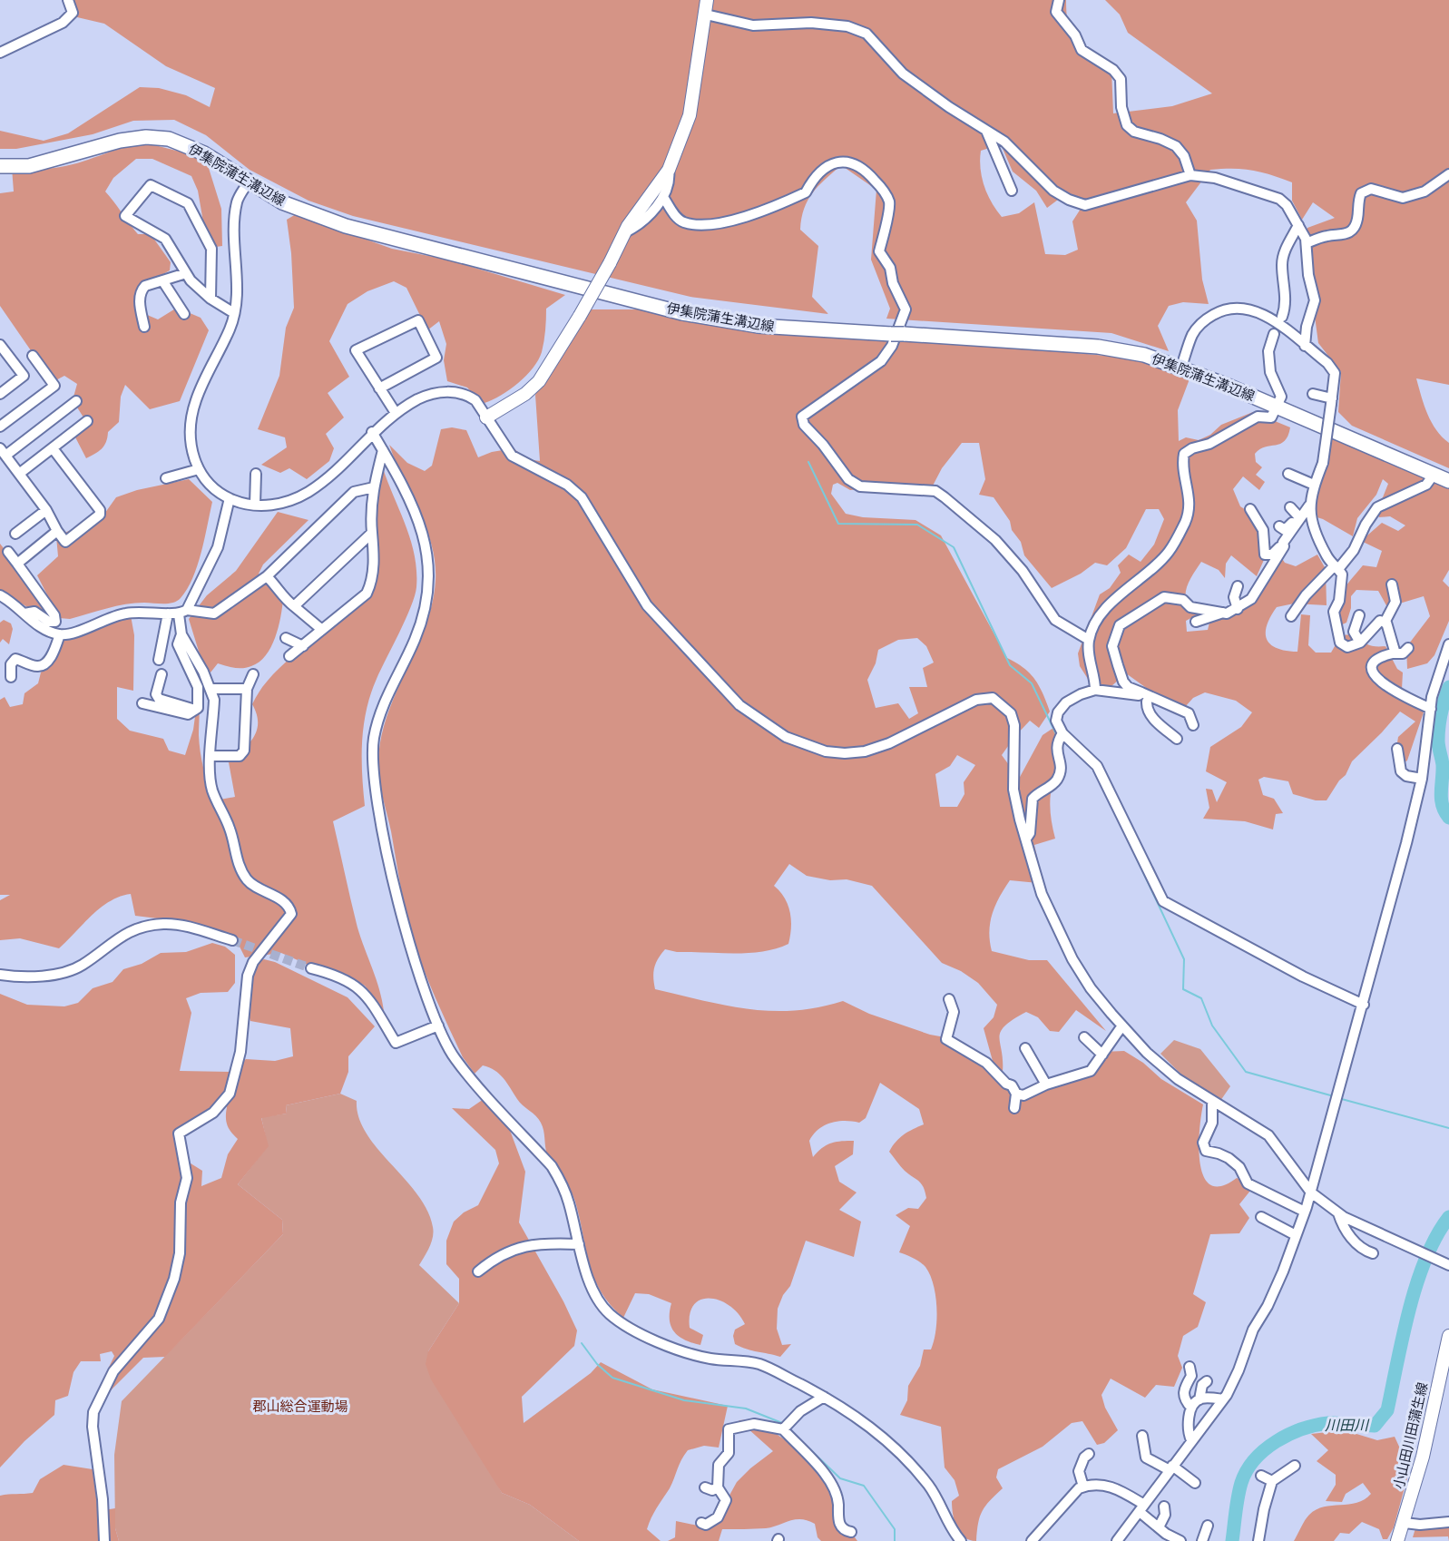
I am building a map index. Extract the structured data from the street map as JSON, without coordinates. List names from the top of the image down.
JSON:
{
  "streets": {
    "main road": ["伊集院蒲生溝辺線"],
    "street": ["小山田川田蒲生線"]
  },
  "water": ["川田川"],
  "parks": ["郡山総合運動場"]
}
